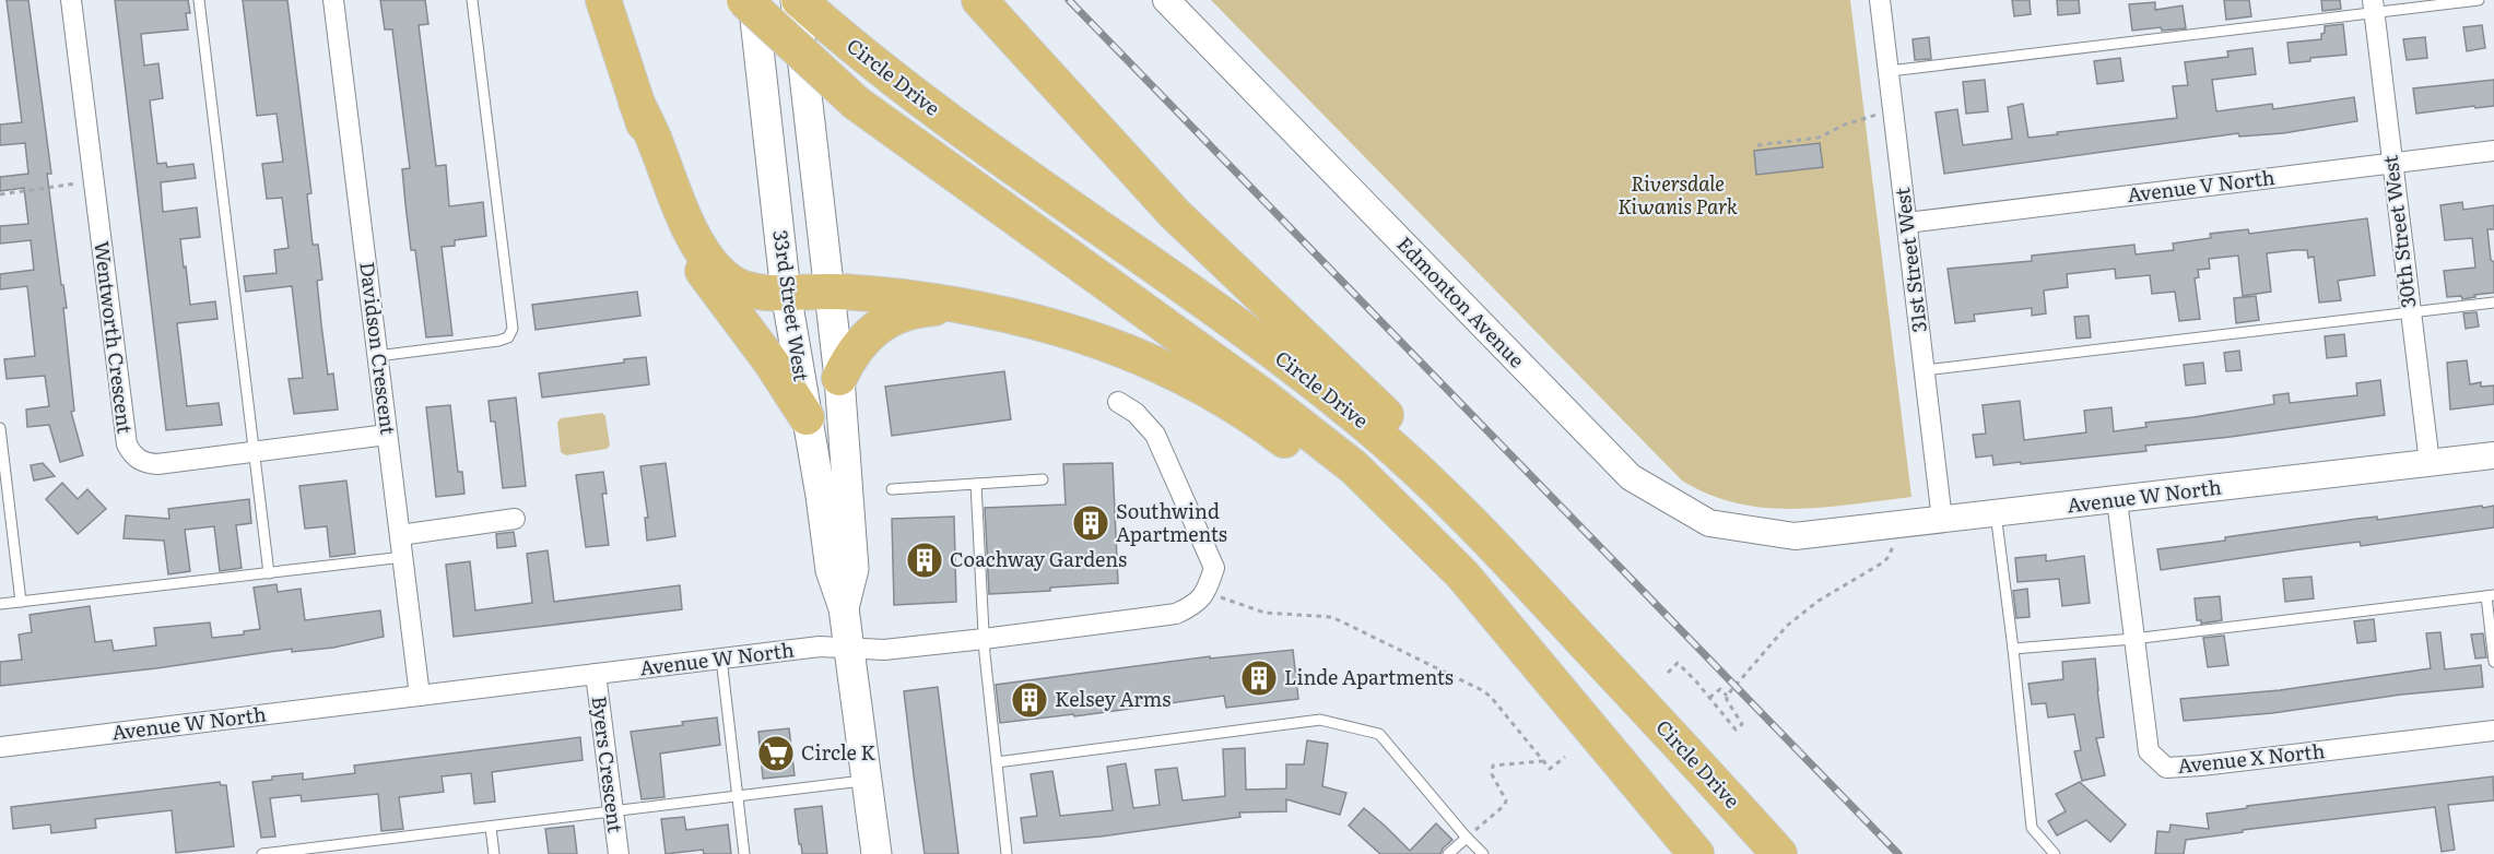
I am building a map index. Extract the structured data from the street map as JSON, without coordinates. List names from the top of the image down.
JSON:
{
  "streets": {
    "highway": ["Circle Drive"],
    "main road": ["33rd Street West"],
    "street": [
      "Avenue V North",
      "30th Street West",
      "31st Street West",
      "Edmonton Avenue",
      "Wentworth Crescent",
      "Davidson Crescent",
      "Avenue W North",
      "Avenue X North",
      "Byers Crescent"
    ]
  },
  "crossings": [
    ["Circle Drive", "33rd Street West"],
    ["Avenue V North", "30th Street West"],
    ["Avenue V North", "31st Street West"],
    ["30th Street West", "Avenue W North"],
    ["31st Street West", "Avenue W North"],
    ["Edmonton Avenue", "Avenue W North"],
    ["33rd Street West", "Avenue W North"],
    ["Wentworth Crescent", "Davidson Crescent"],
    ["Davidson Crescent", "Avenue W North"],
    ["Avenue W North", "Avenue X North"],
    ["Avenue W North", "Byers Crescent"]
  ],
  "parks": ["Riversdale Kiwanis Park"],
  "places": {
    "building": [
      "Southwind Apartments",
      "Coachway Gardens",
      "Linde Apartments",
      "Kelsey Arms"
    ],
    "supermarket": ["Circle K"]
  }
}
